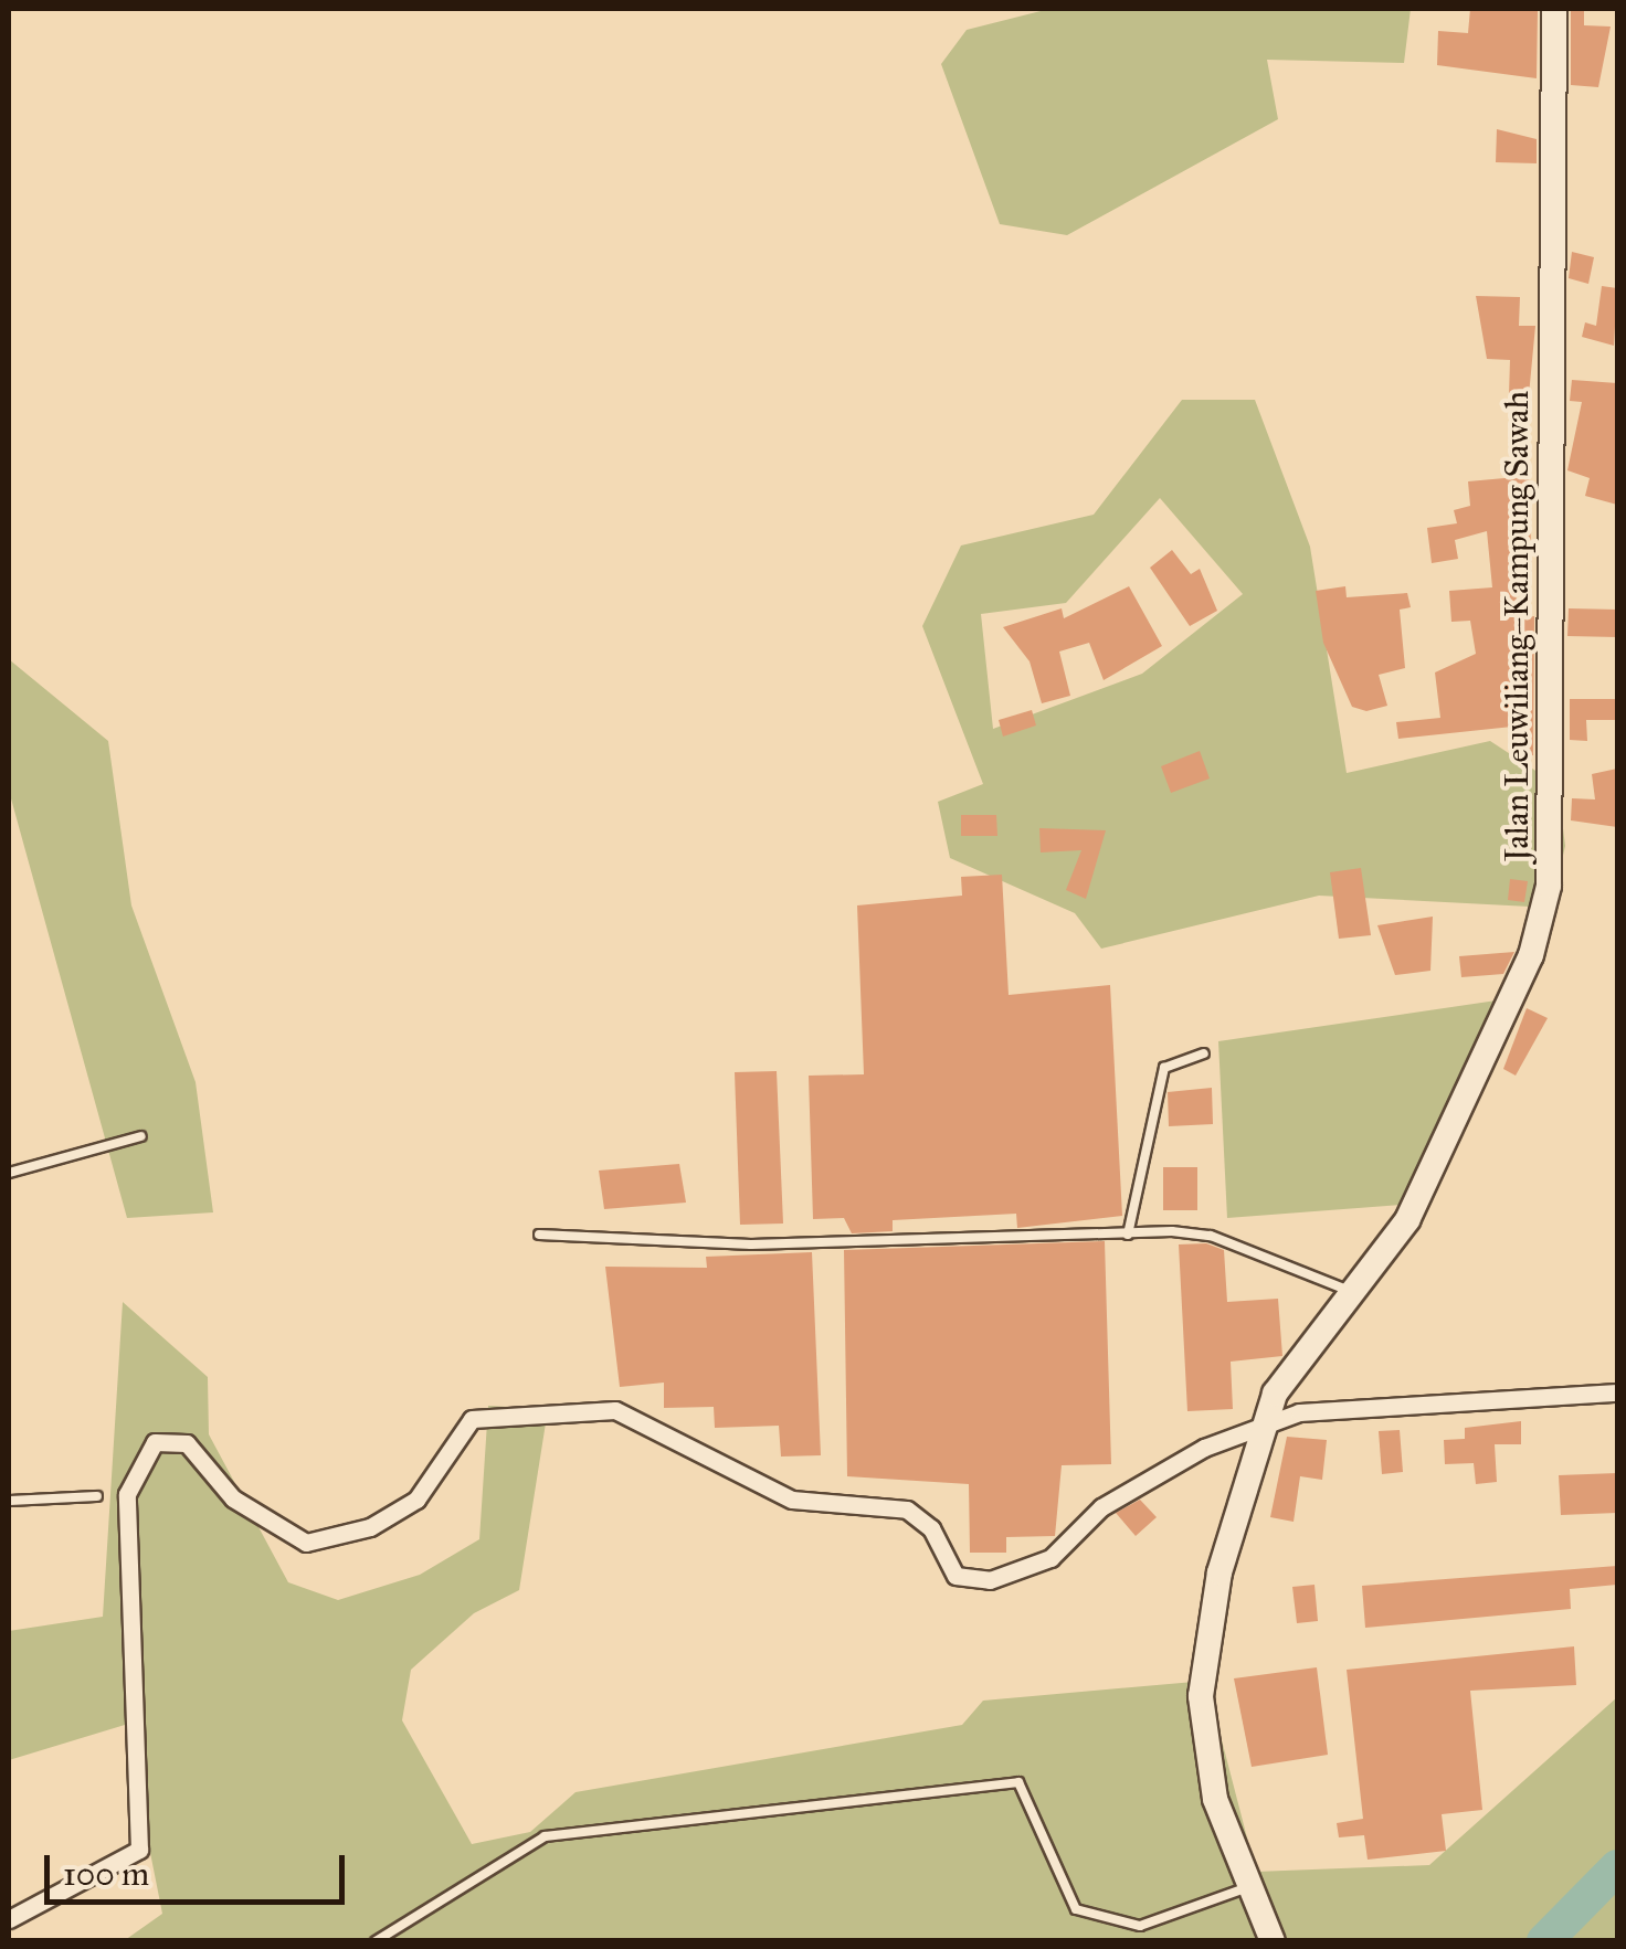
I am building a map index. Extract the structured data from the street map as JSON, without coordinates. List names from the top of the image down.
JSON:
{
  "streets": {
    "main road": ["Jalan Leuwiliang–Kampung Sawah"]
  },
  "scale_bar": "100 m"
}
